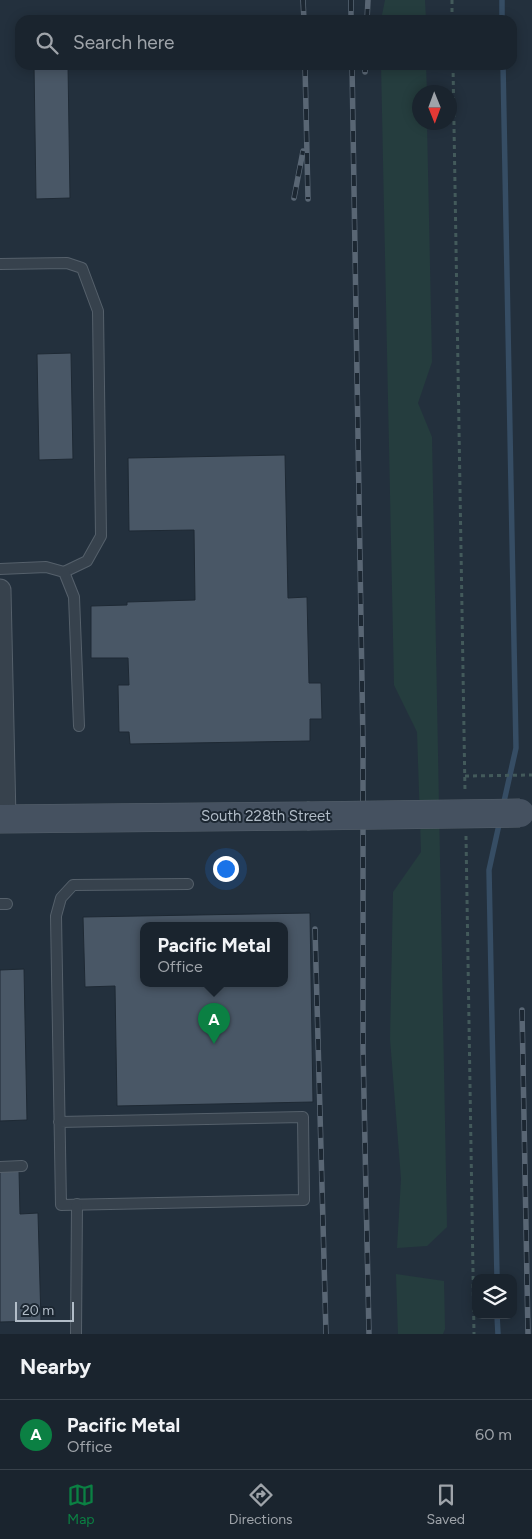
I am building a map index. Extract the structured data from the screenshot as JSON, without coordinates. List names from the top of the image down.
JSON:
{
  "streets": {
    "main road": ["South 228th Street"]
  },
  "scale_bar": "20 m",
  "north": "bottom",
  "page": {
    "search": "Search here",
    "popup": ["Pacific Metal", "Office"],
    "pins": "A",
    "scale": "20 m",
    "heading": "Nearby",
    "list": [
      {
        "mark": "A",
        "name": "Pacific Metal",
        "note": "Office",
        "value": "60 m"
      }
    ],
    "nav": ["Map", "Directions", "Saved"]
  }
}
